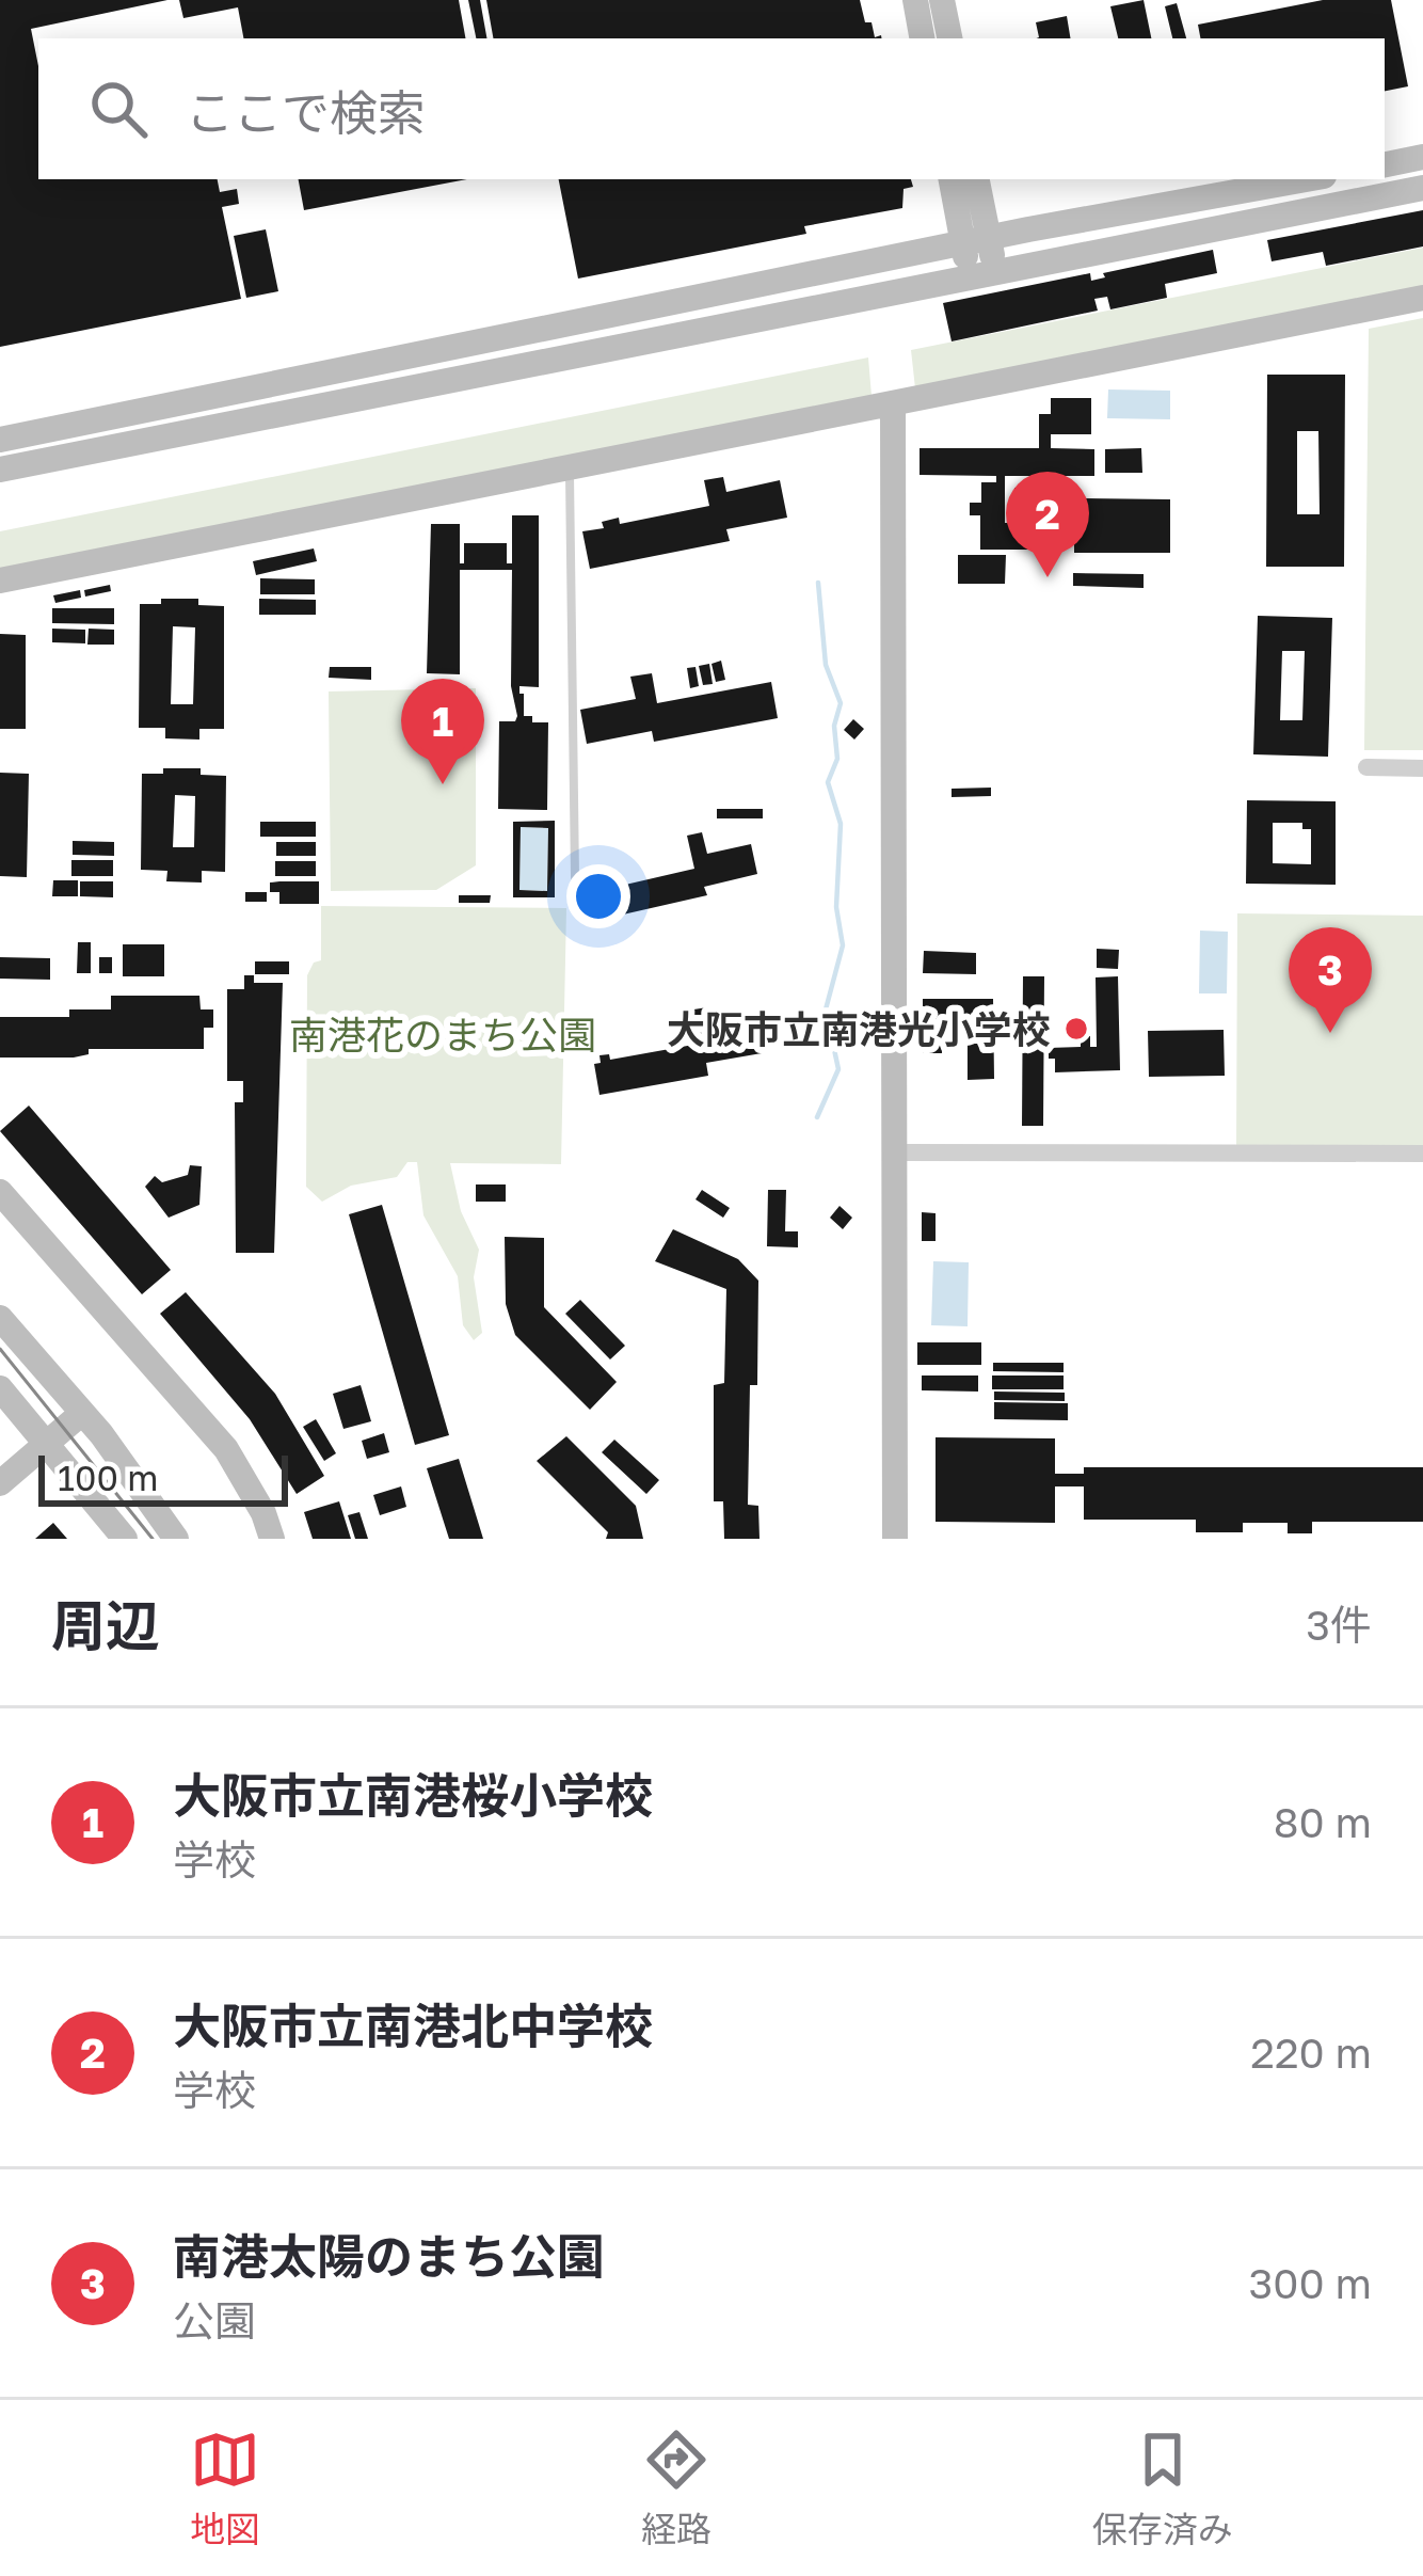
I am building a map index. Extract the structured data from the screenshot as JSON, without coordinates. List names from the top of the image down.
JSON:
{
  "parks": ["南港花のまち公園"],
  "places": ["大阪市立南港光小学校"],
  "scale_bar": "100 m",
  "page": {
    "search": "ここで検索",
    "pins": ["2", "1", "3"],
    "scale": "100 m",
    "heading": ["周辺", "3件"],
    "list": [
      {
        "mark": "1",
        "name": "大阪市立南港桜小学校",
        "note": "学校",
        "value": "80 m"
      },
      {
        "mark": "2",
        "name": "大阪市立南港北中学校",
        "note": "学校",
        "value": "220 m"
      },
      {
        "mark": "3",
        "name": "南港太陽のまち公園",
        "note": "公園",
        "value": "300 m"
      }
    ],
    "nav": ["地図", "経路", "保存済み"]
  }
}
